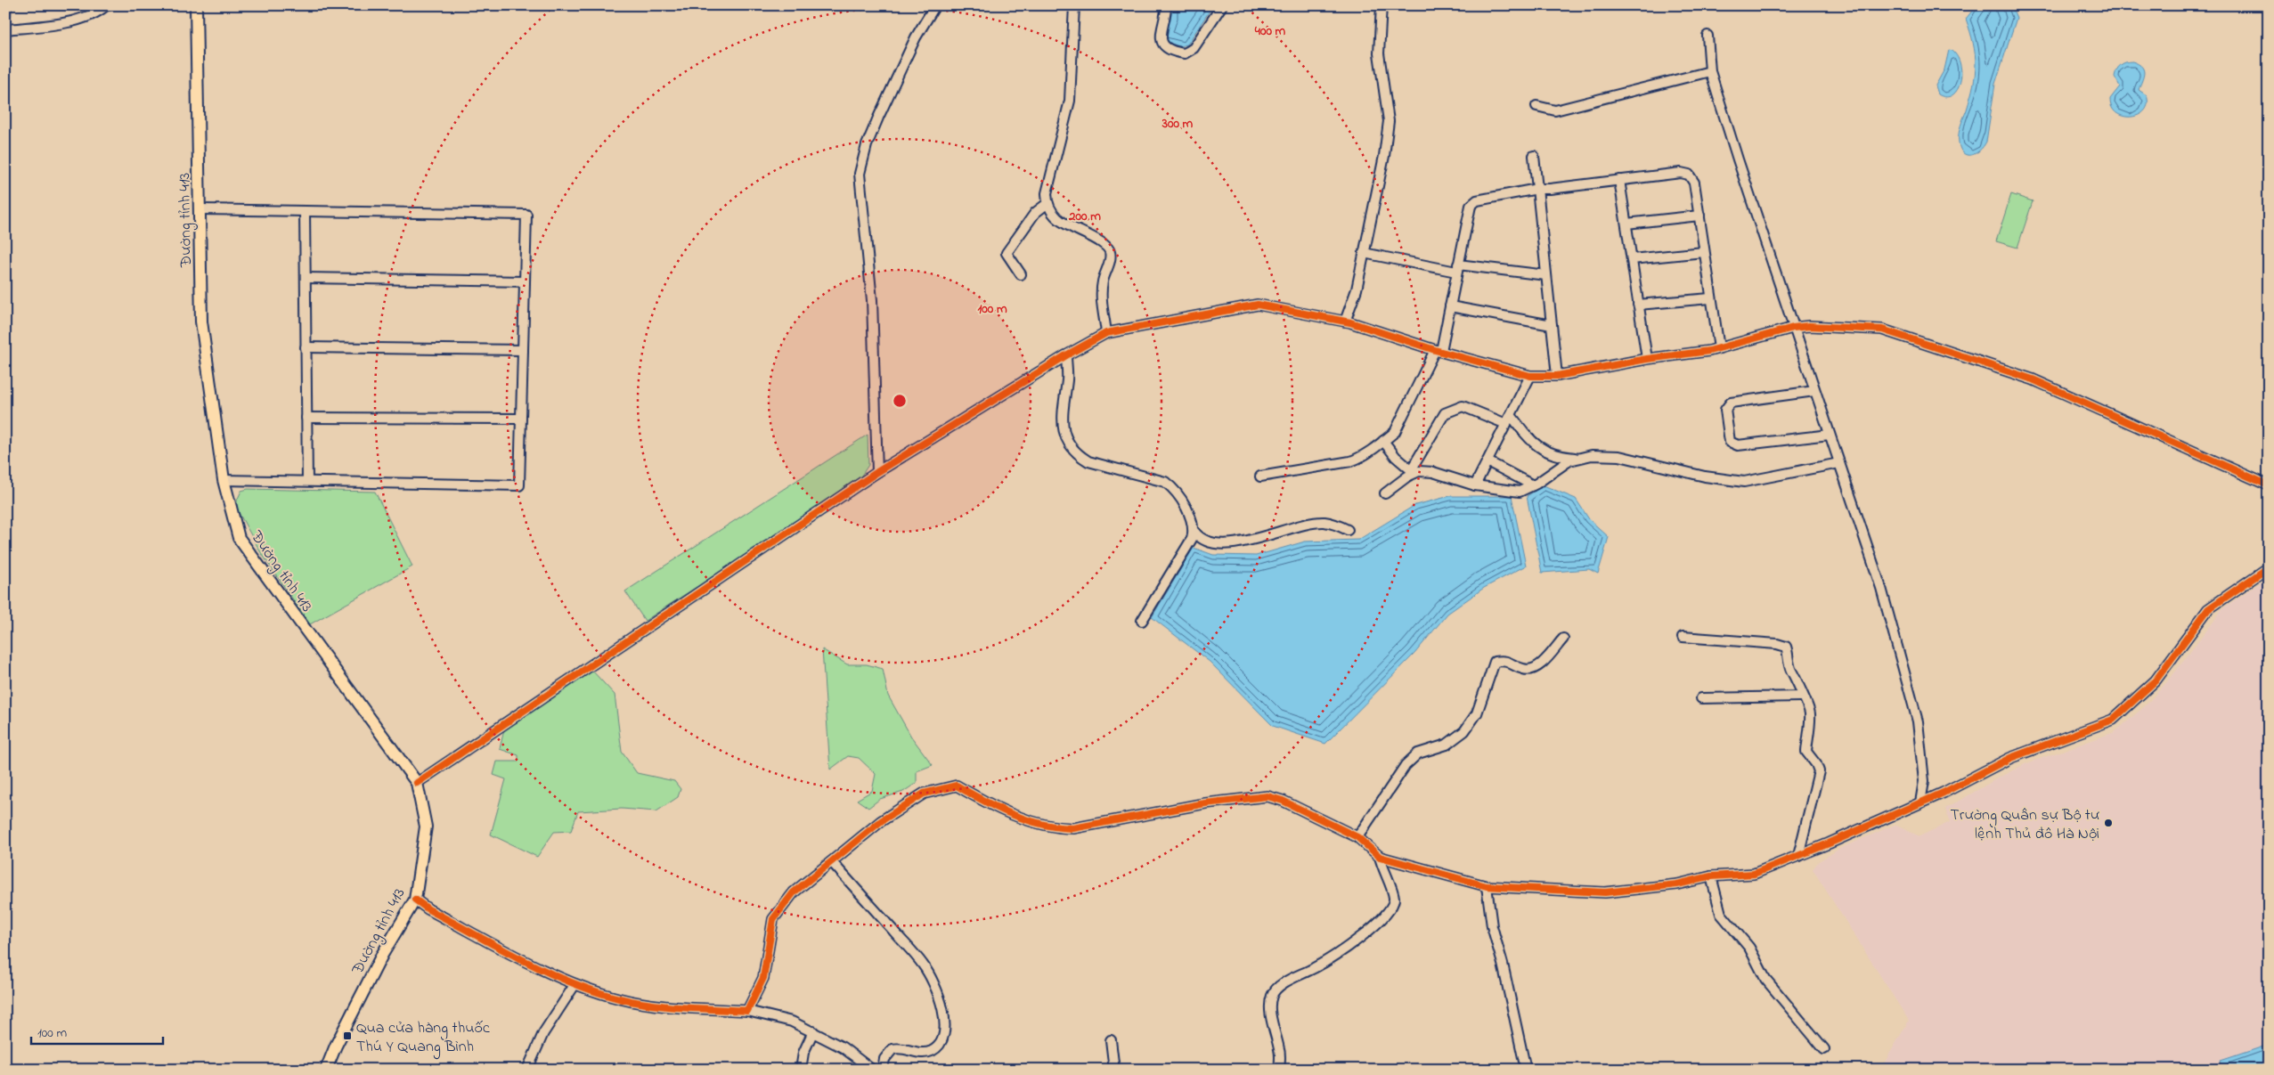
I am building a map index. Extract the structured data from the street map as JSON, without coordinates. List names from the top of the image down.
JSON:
{
  "streets": {
    "main road": ["Đường tỉnh 413"]
  },
  "places": {
    "other": ["Trường Quân sự Bộ tư lệnh Thủ đô Hà Nội"],
    "transit": ["Qua cửa hàng thuốc Thú Y Quang Bình"]
  },
  "scale_bar": "100 m",
  "rings": [
    "400 m",
    "300 m",
    "200 m",
    "100 m"
  ]
}
